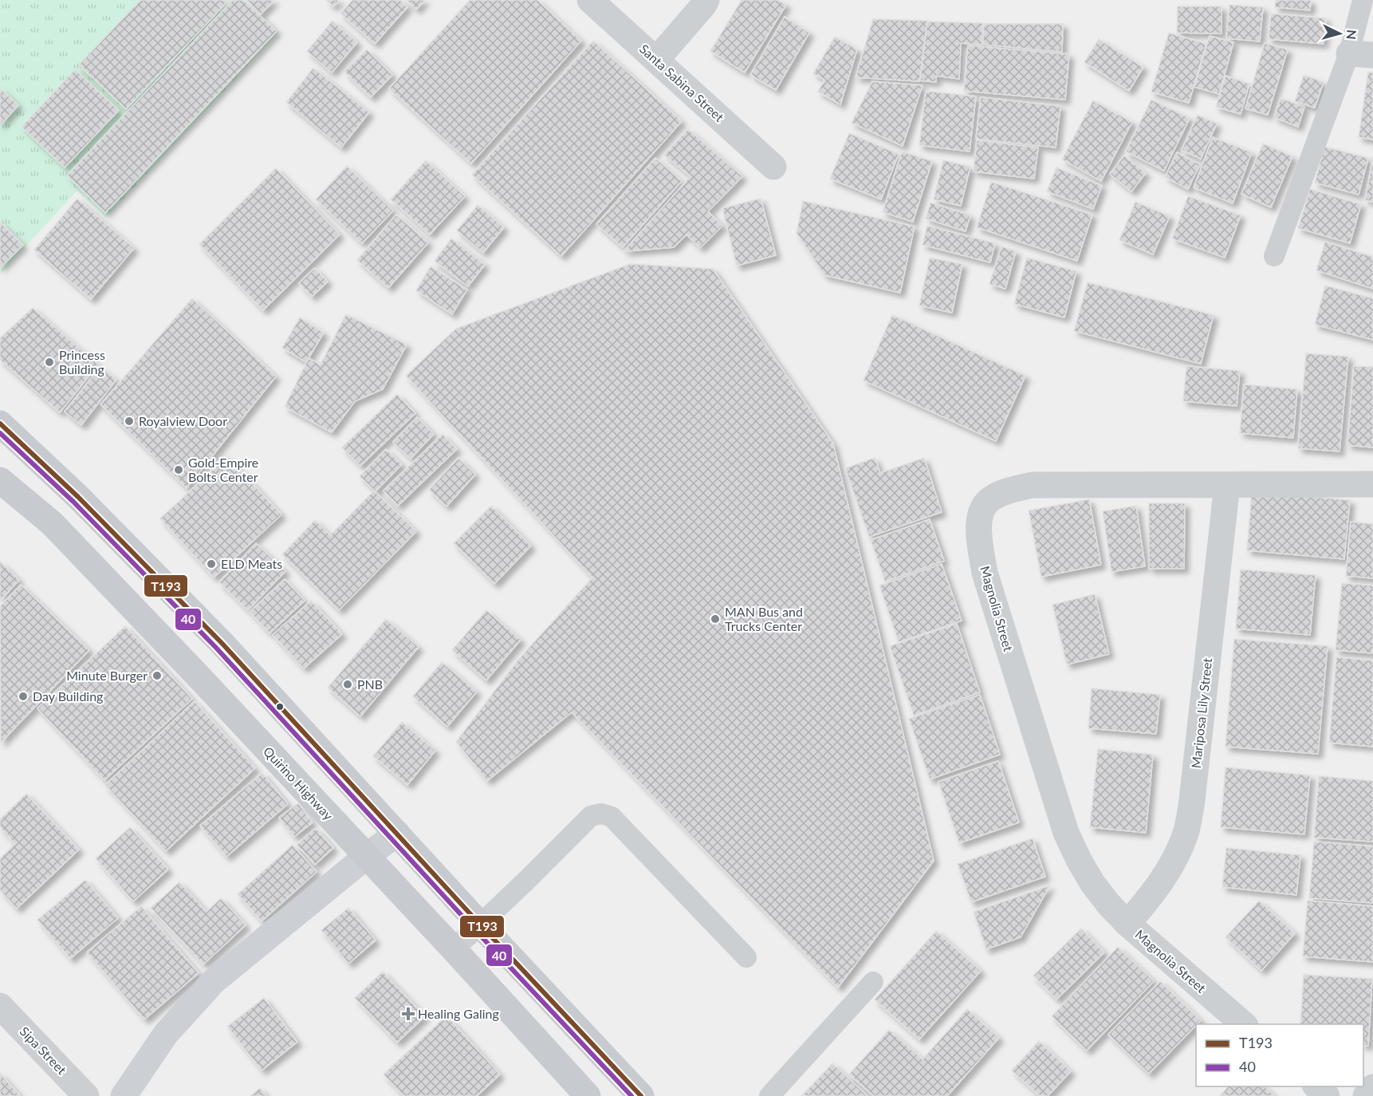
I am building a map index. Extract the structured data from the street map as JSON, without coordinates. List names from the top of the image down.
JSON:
{
  "streets": {
    "main road": ["Quirino Highway"],
    "street": [
      "Santa Sabina Street",
      "Magnolia Street",
      "Mariposa Lily Street",
      "Sipa Street"
    ]
  },
  "crossings": [
    ["Magnolia Street", "Mariposa Lily Street"]
  ],
  "places": {
    "other": [
      "Princess Building",
      "Royalview Door",
      "Gold-Empire Bolts Center",
      "ELD Meats",
      "MAN Bus and Trucks Center",
      "Minute Burger",
      "PNB",
      "Day Building"
    ],
    "health": ["Healing Galing"]
  },
  "lines": ["transit line T193", "transit line 40"],
  "legend": ["T193", "40"],
  "north": "right"
}
